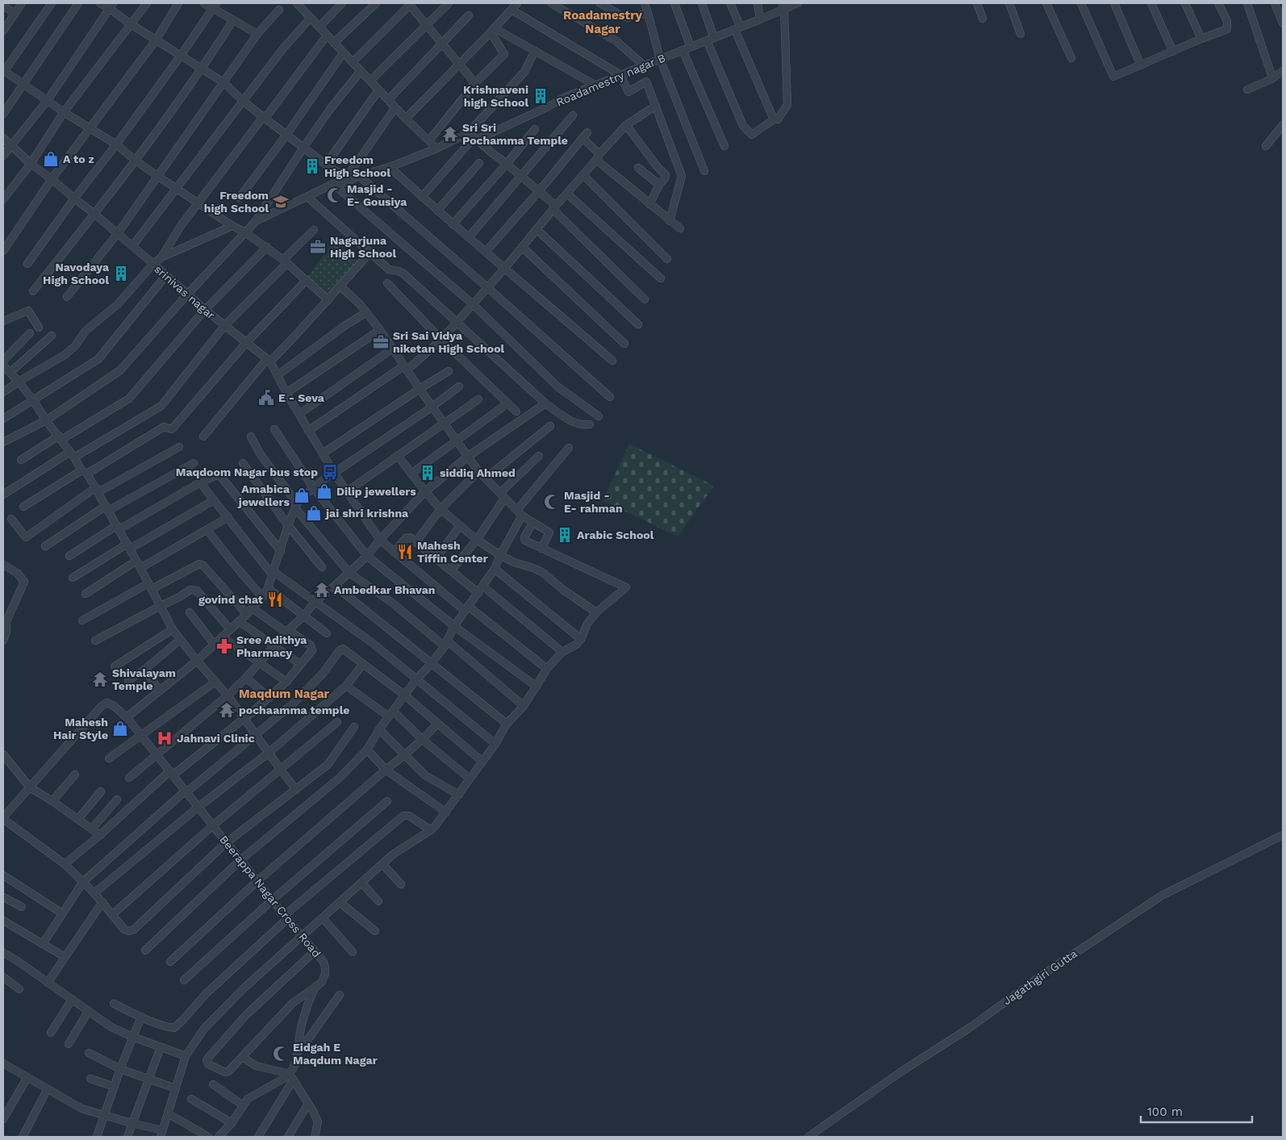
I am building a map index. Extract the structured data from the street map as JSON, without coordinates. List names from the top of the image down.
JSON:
{
  "streets": {
    "street": [
      "Roadamestry nagar B",
      "srinivas nagar",
      "Beerappa Nagar Cross Road",
      "Jagathgiri Gutta"
    ]
  },
  "districts": ["Roadamestry Nagar", "Maqdum Nagar"],
  "places": {
    "building": [
      "Krishnaveni high School",
      "Freedom High School",
      "Navodaya High School",
      "siddiq Ahmed",
      "Arabic School"
    ],
    "temple": [
      "Sri Sri Pochamma Temple",
      "Ambedkar Bhavan",
      "Shivalayam Temple",
      "pochaamma temple"
    ],
    "shop": [
      "A to z",
      "Dilip jewellers",
      "Amabica jewellers",
      "jai shri krishna",
      "Mahesh Hair Style"
    ],
    "mosque": ["Masjid - E- Gousiya", "Masjid - E- rahman", "Eidgah E Maqdum Nagar"],
    "school or university": ["Freedom high School"],
    "office": ["Nagarjuna High School", "Sri Sai Vidya niketan High School"],
    "public building": ["E - Seva"],
    "bus stop": ["Maqdoom Nagar bus stop"],
    "restaurant": ["Mahesh Tiffin Center", "govind chat"],
    "pharmacy": ["Sree Adithya Pharmacy"],
    "hospital": ["Jahnavi Clinic"]
  },
  "scale_bar": "100 m"
}
